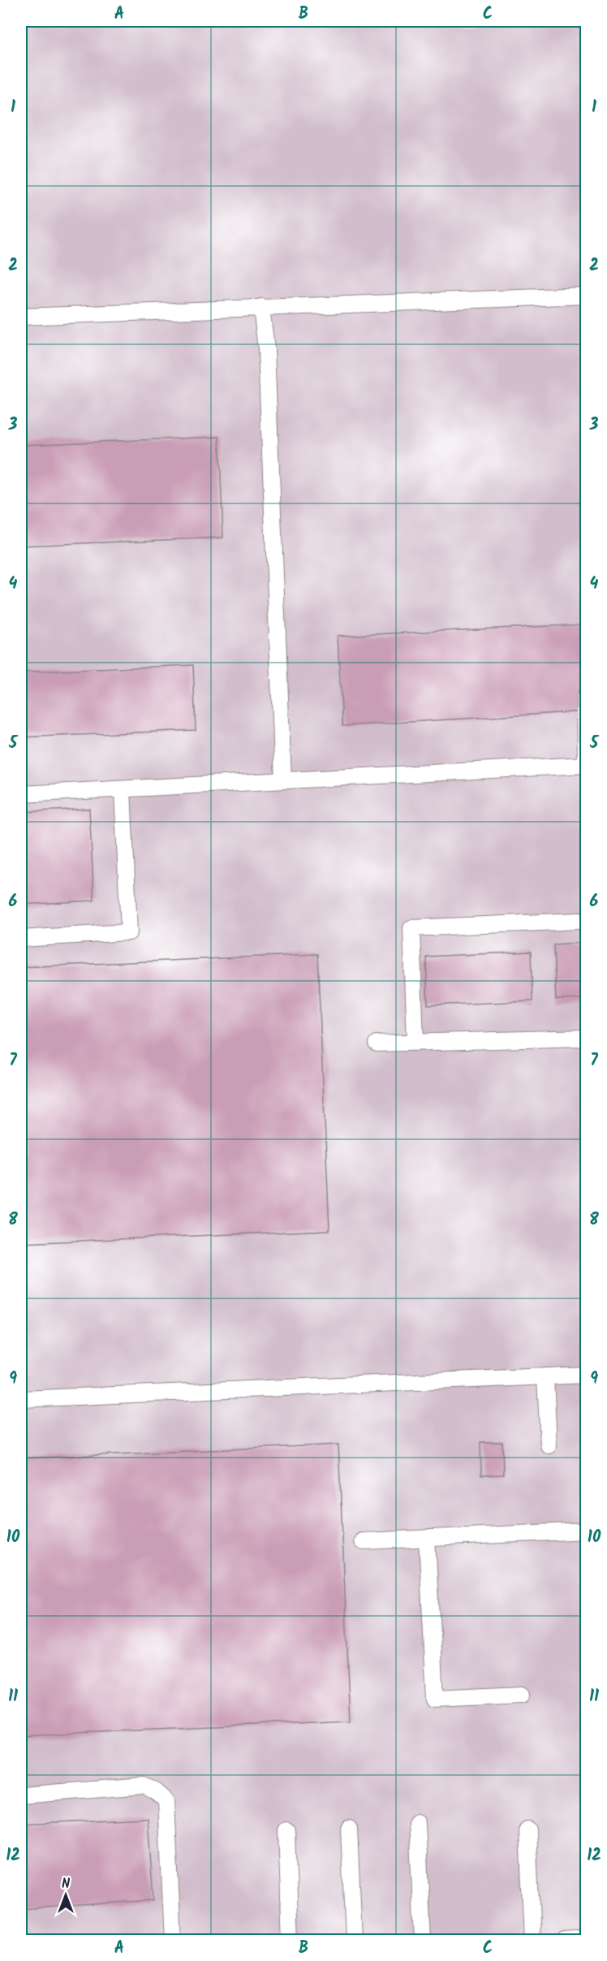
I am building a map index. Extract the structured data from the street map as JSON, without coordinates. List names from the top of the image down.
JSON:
{
  "north": "top",
  "grid": {
    "columns": ["A", "B", "C"],
    "rows": [
      "1",
      "2",
      "3",
      "4",
      "5",
      "6",
      "7",
      "8",
      "9",
      "10",
      "11",
      "12"
    ]
  }
}
